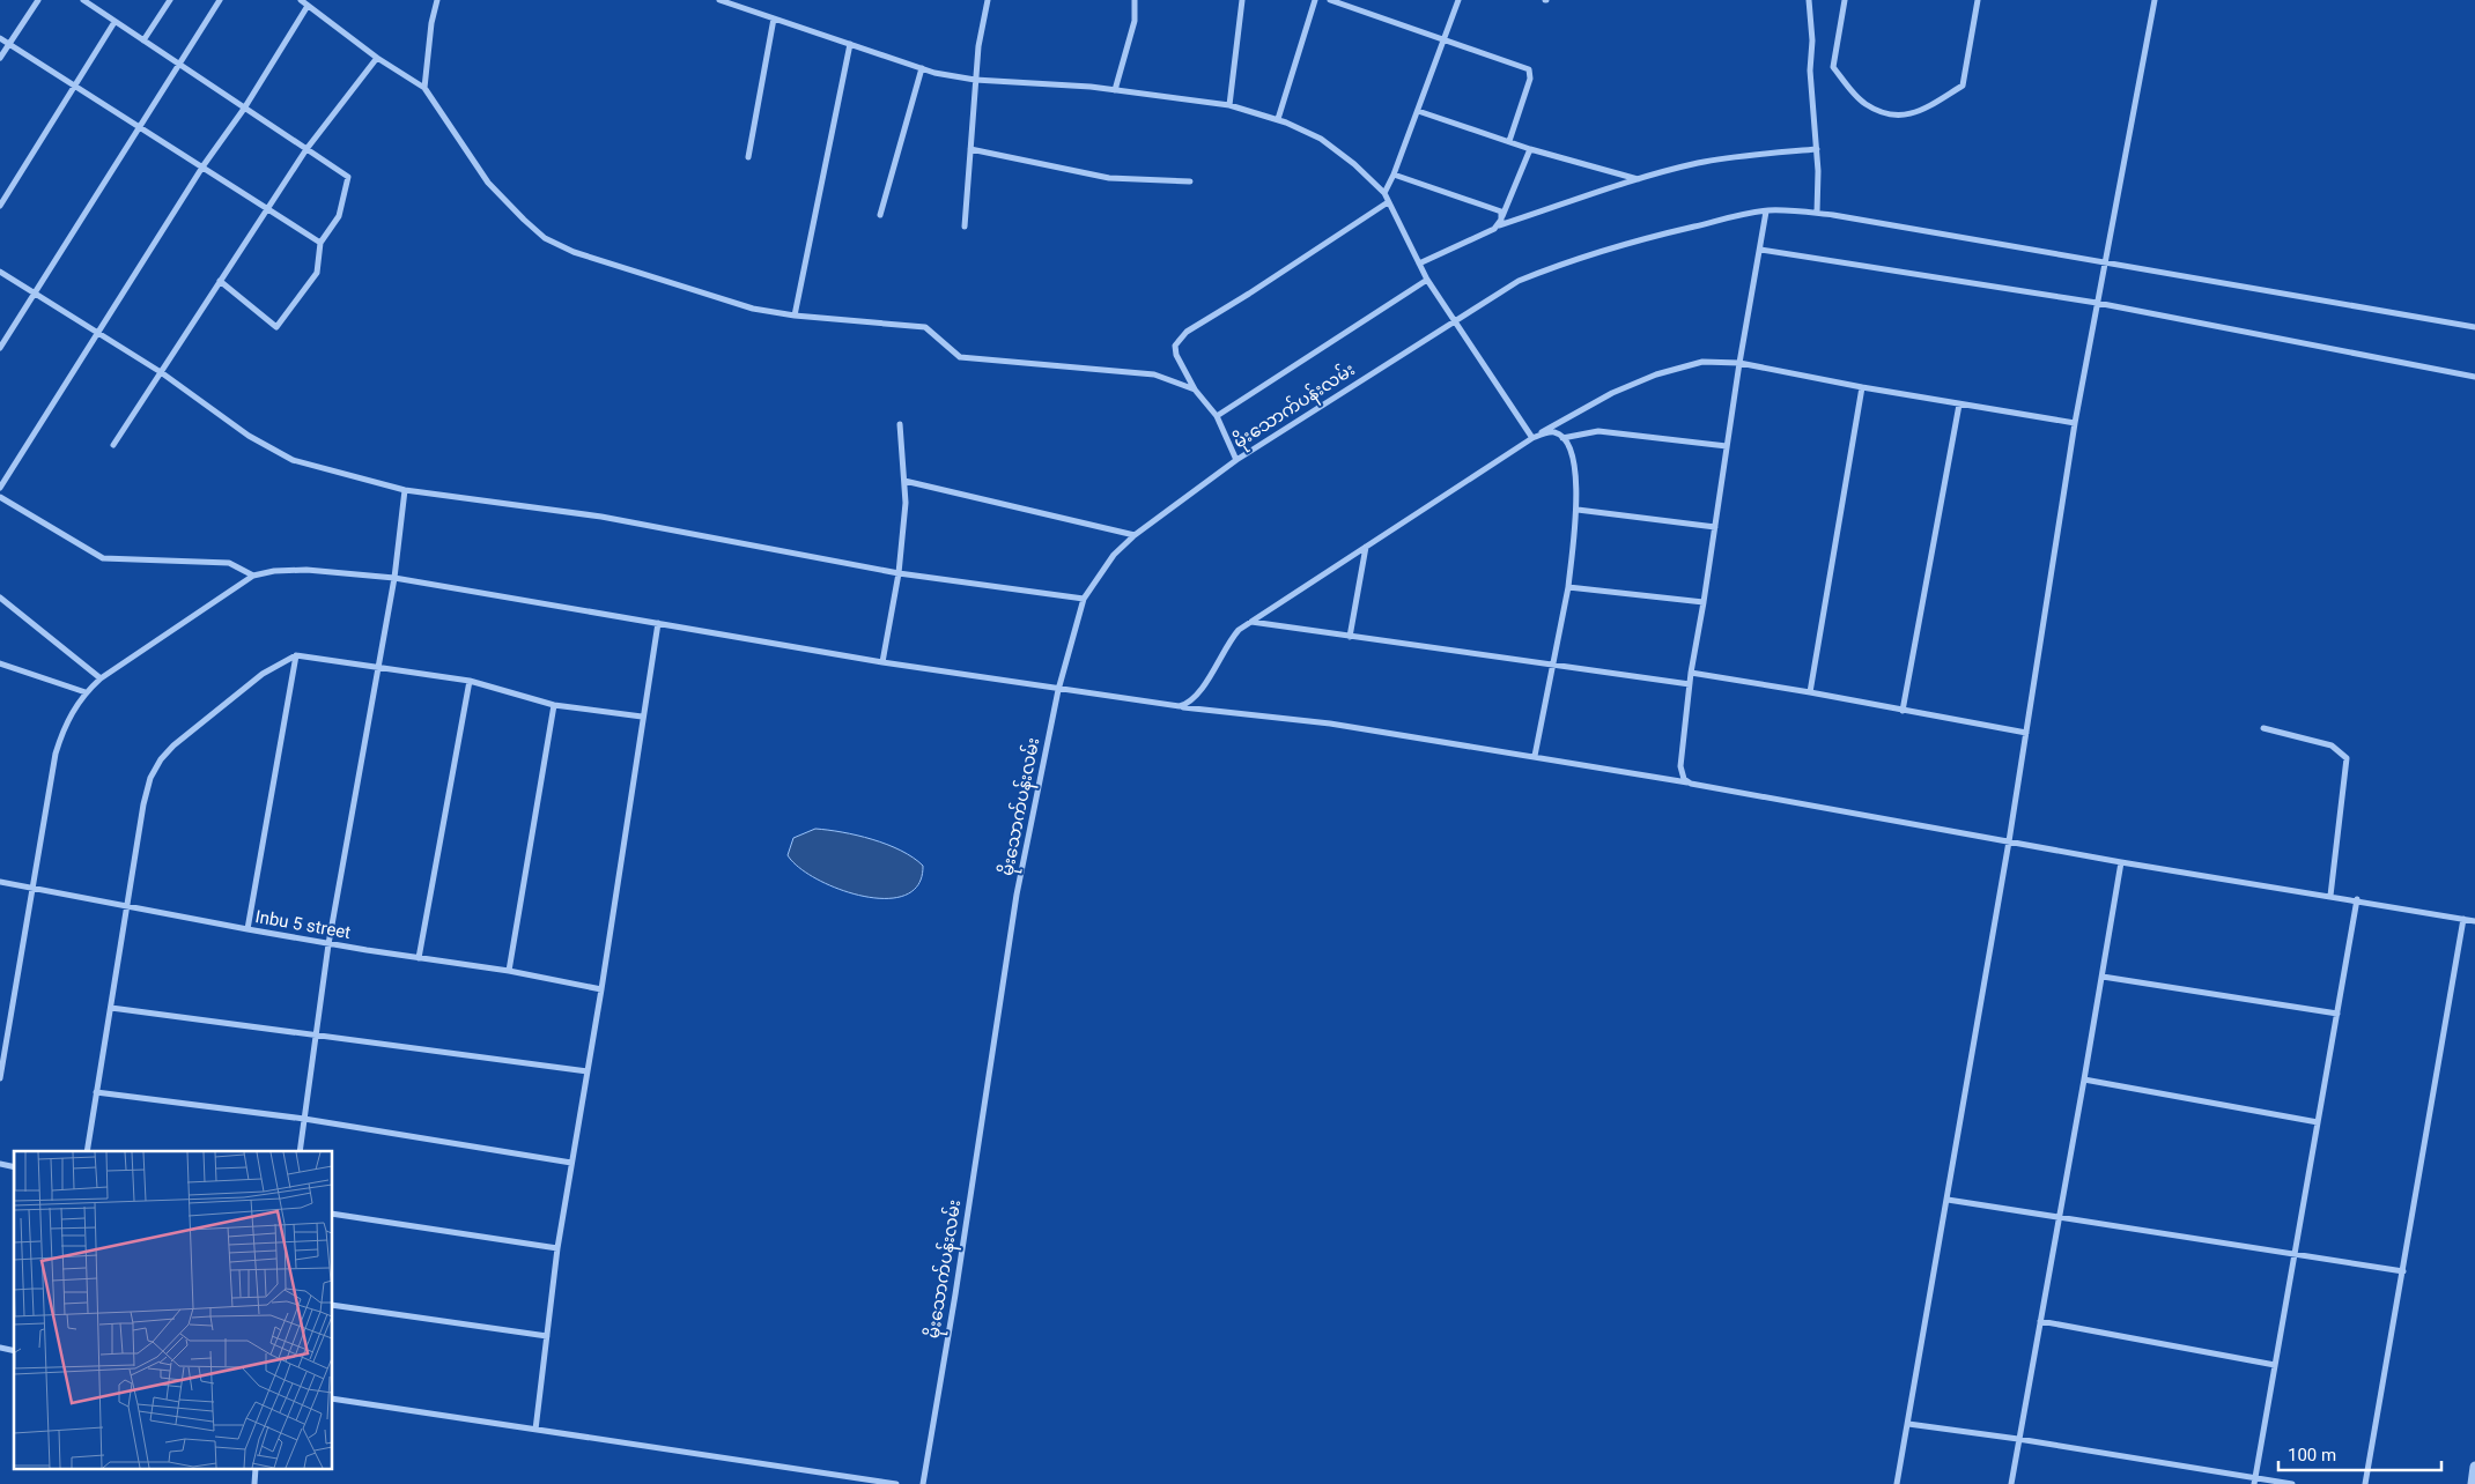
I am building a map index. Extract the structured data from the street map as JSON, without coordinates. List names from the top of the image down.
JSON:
{
  "streets": {
    "street": ["မိုးသောက်ပန်းလမ်း", "Inbu 5 street"]
  },
  "scale_bar": "100 m"
}
